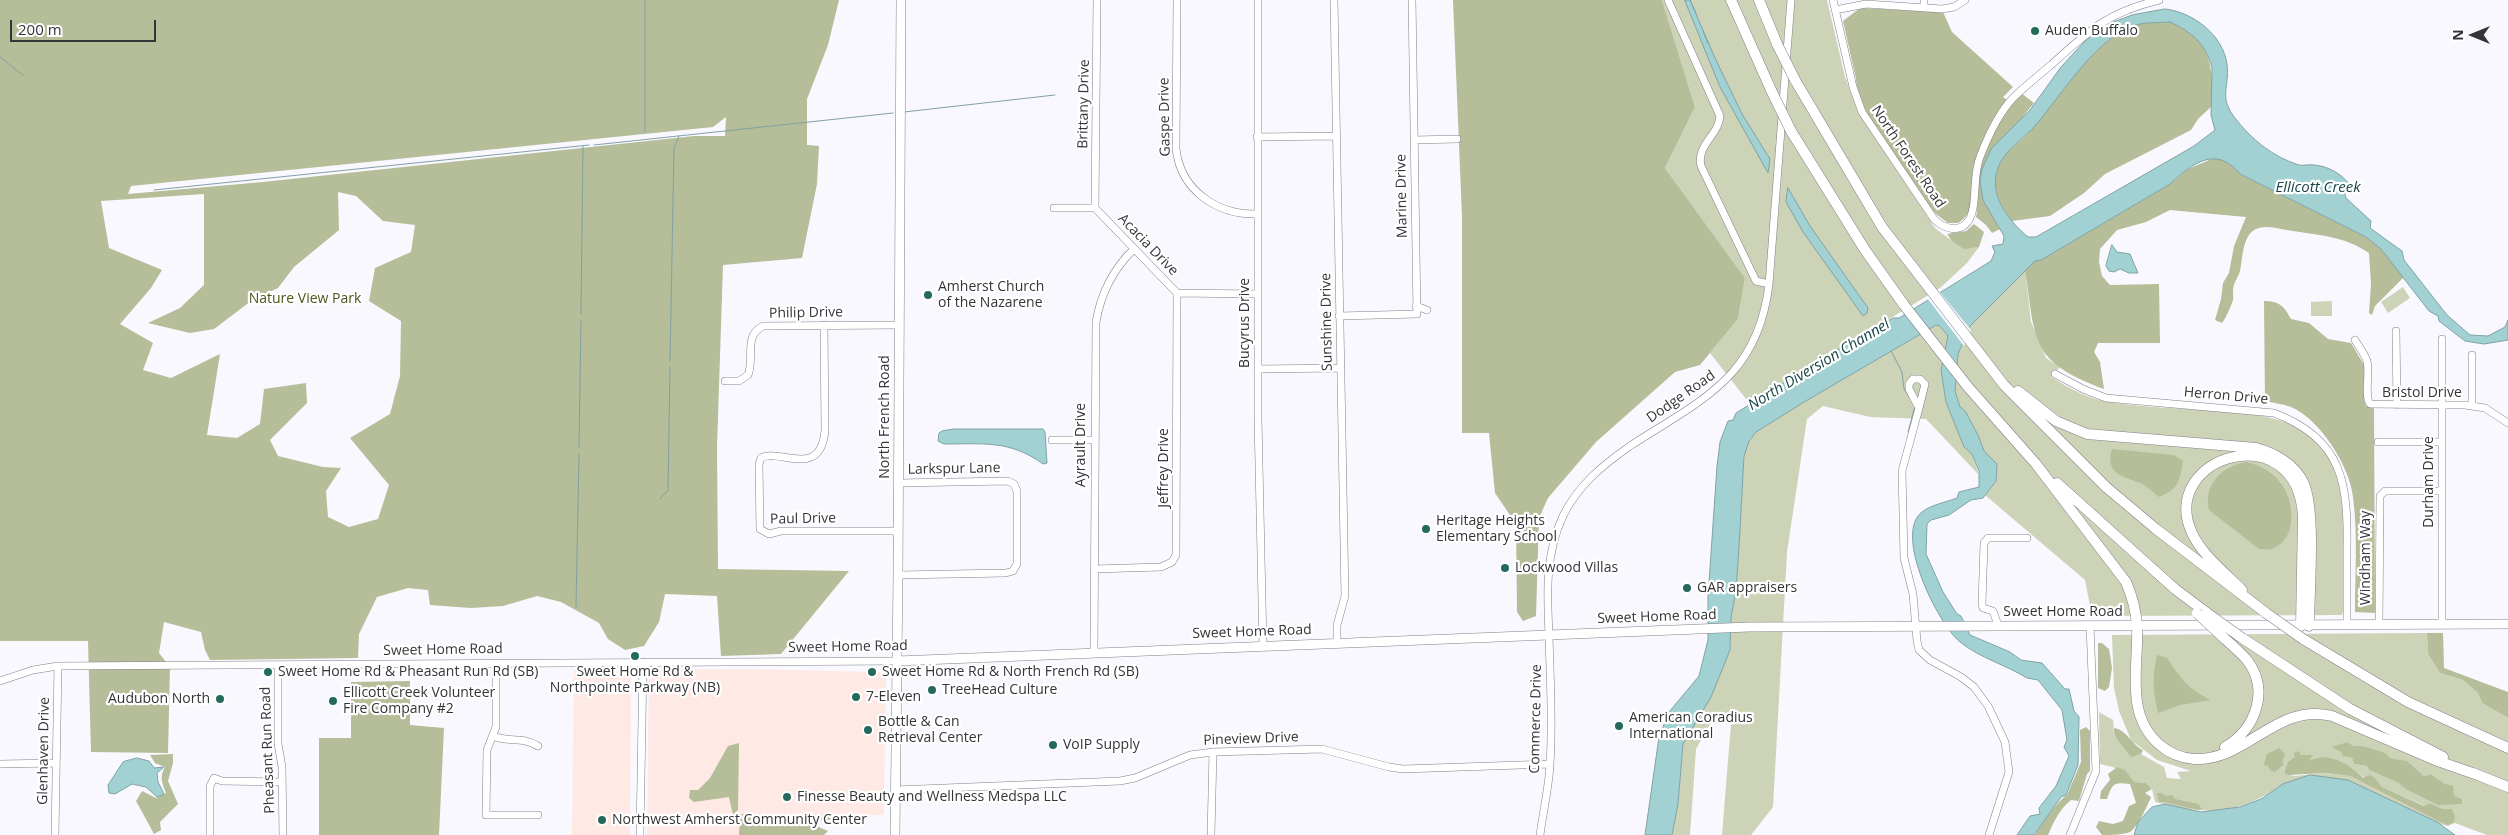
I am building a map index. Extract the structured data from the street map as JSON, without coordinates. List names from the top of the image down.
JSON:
{
  "streets": {
    "main road": ["North French Road", "Sweet Home Road"],
    "street": [
      "Brittany Drive",
      "Gaspe Drive",
      "North Forest Road",
      "Marine Drive",
      "Acacia Drive",
      "Philip Drive",
      "Sunshine Drive",
      "Bucyrus Drive",
      "Bristol Drive",
      "Herron Drive",
      "Dodge Road",
      "Ayrault Drive",
      "Jeffrey Drive",
      "Larkspur Lane",
      "Durham Drive",
      "Paul Drive",
      "Windham Way",
      "Commerce Drive",
      "Pineview Drive",
      "Pheasant Run Road",
      "Glenhaven Drive"
    ]
  },
  "crossings": [
    ["Brittany Drive", "Acacia Drive"],
    ["Gaspe Drive", "Bucyrus Drive"],
    ["Acacia Drive", "Bucyrus Drive"],
    ["Acacia Drive", "Ayrault Drive"],
    ["Acacia Drive", "Jeffrey Drive"],
    ["Philip Drive", "North French Road"],
    ["Philip Drive", "Paul Drive"],
    ["Sunshine Drive", "Sweet Home Road"],
    ["Bucyrus Drive", "Sweet Home Road"],
    ["Bristol Drive", "Durham Drive"],
    ["Herron Drive", "Sweet Home Road"],
    ["Dodge Road", "Sweet Home Road"],
    ["Dodge Road", "Commerce Drive"],
    ["North French Road", "Larkspur Lane"],
    ["North French Road", "Paul Drive"],
    ["North French Road", "Sweet Home Road"],
    ["North French Road", "Pineview Drive"],
    ["Ayrault Drive", "Jeffrey Drive"],
    ["Ayrault Drive", "Sweet Home Road"],
    ["Durham Drive", "Windham Way"],
    ["Durham Drive", "Sweet Home Road"],
    ["Windham Way", "Sweet Home Road"],
    ["Sweet Home Road", "Commerce Drive"],
    ["Sweet Home Road", "Pheasant Run Road"],
    ["Sweet Home Road", "Glenhaven Drive"],
    ["Commerce Drive", "Pineview Drive"]
  ],
  "water": ["Ellicott Creek", "North Diversion Channel"],
  "parks": ["Nature View Park"],
  "places": [
    "Auden Buffalo",
    "Amherst Church of the Nazarene",
    "Heritage Heights Elementary School",
    "Lockwood Villas",
    "GAR appraisers",
    "Sweet Home Rd & Northpointe Parkway (NB)",
    "Sweet Home Rd & Pheasant Run Rd (SB)",
    "Sweet Home Rd & North French Rd (SB)",
    "TreeHead Culture",
    "7-Eleven",
    "Audubon North",
    "Ellicott Creek Volunteer Fire Company #2",
    "American Coradius International",
    "Bottle & Can Retrieval Center",
    "VoIP Supply",
    "Finesse Beauty and Wellness Medspa LLC",
    "Northwest Amherst Community Center"
  ],
  "scale_bar": "200 m",
  "north": "left"
}
